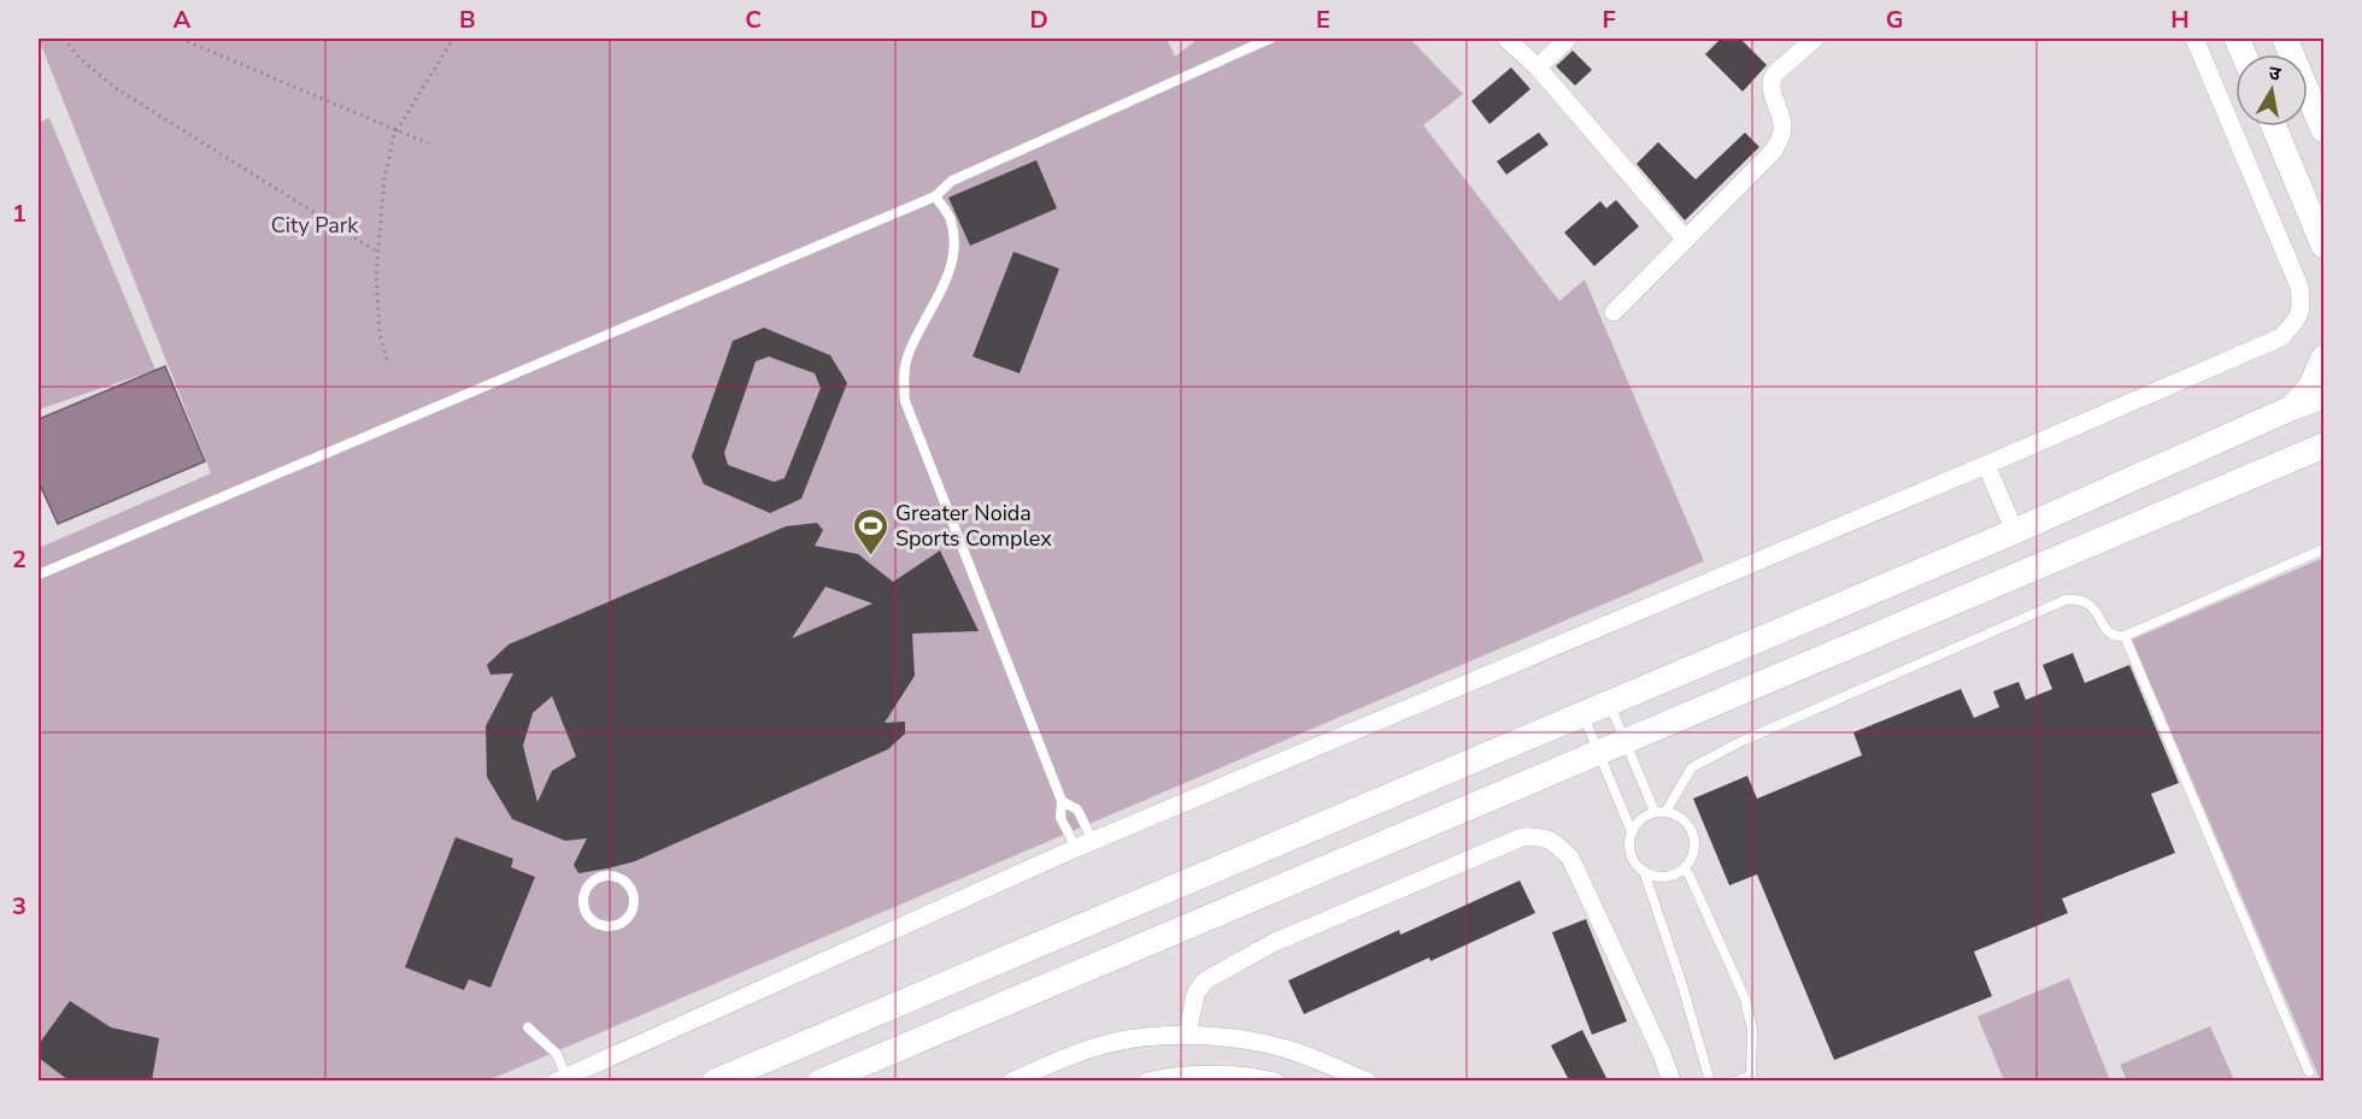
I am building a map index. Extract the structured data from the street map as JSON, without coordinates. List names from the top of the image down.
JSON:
{
  "parks": ["City Park"],
  "places": {
    "sports": ["Greater Noida Sports Complex"]
  },
  "north": "top",
  "grid": {
    "columns": [
      "A",
      "B",
      "C",
      "D",
      "E",
      "F",
      "G",
      "H"
    ],
    "rows": ["1", "2", "3"]
  }
}
